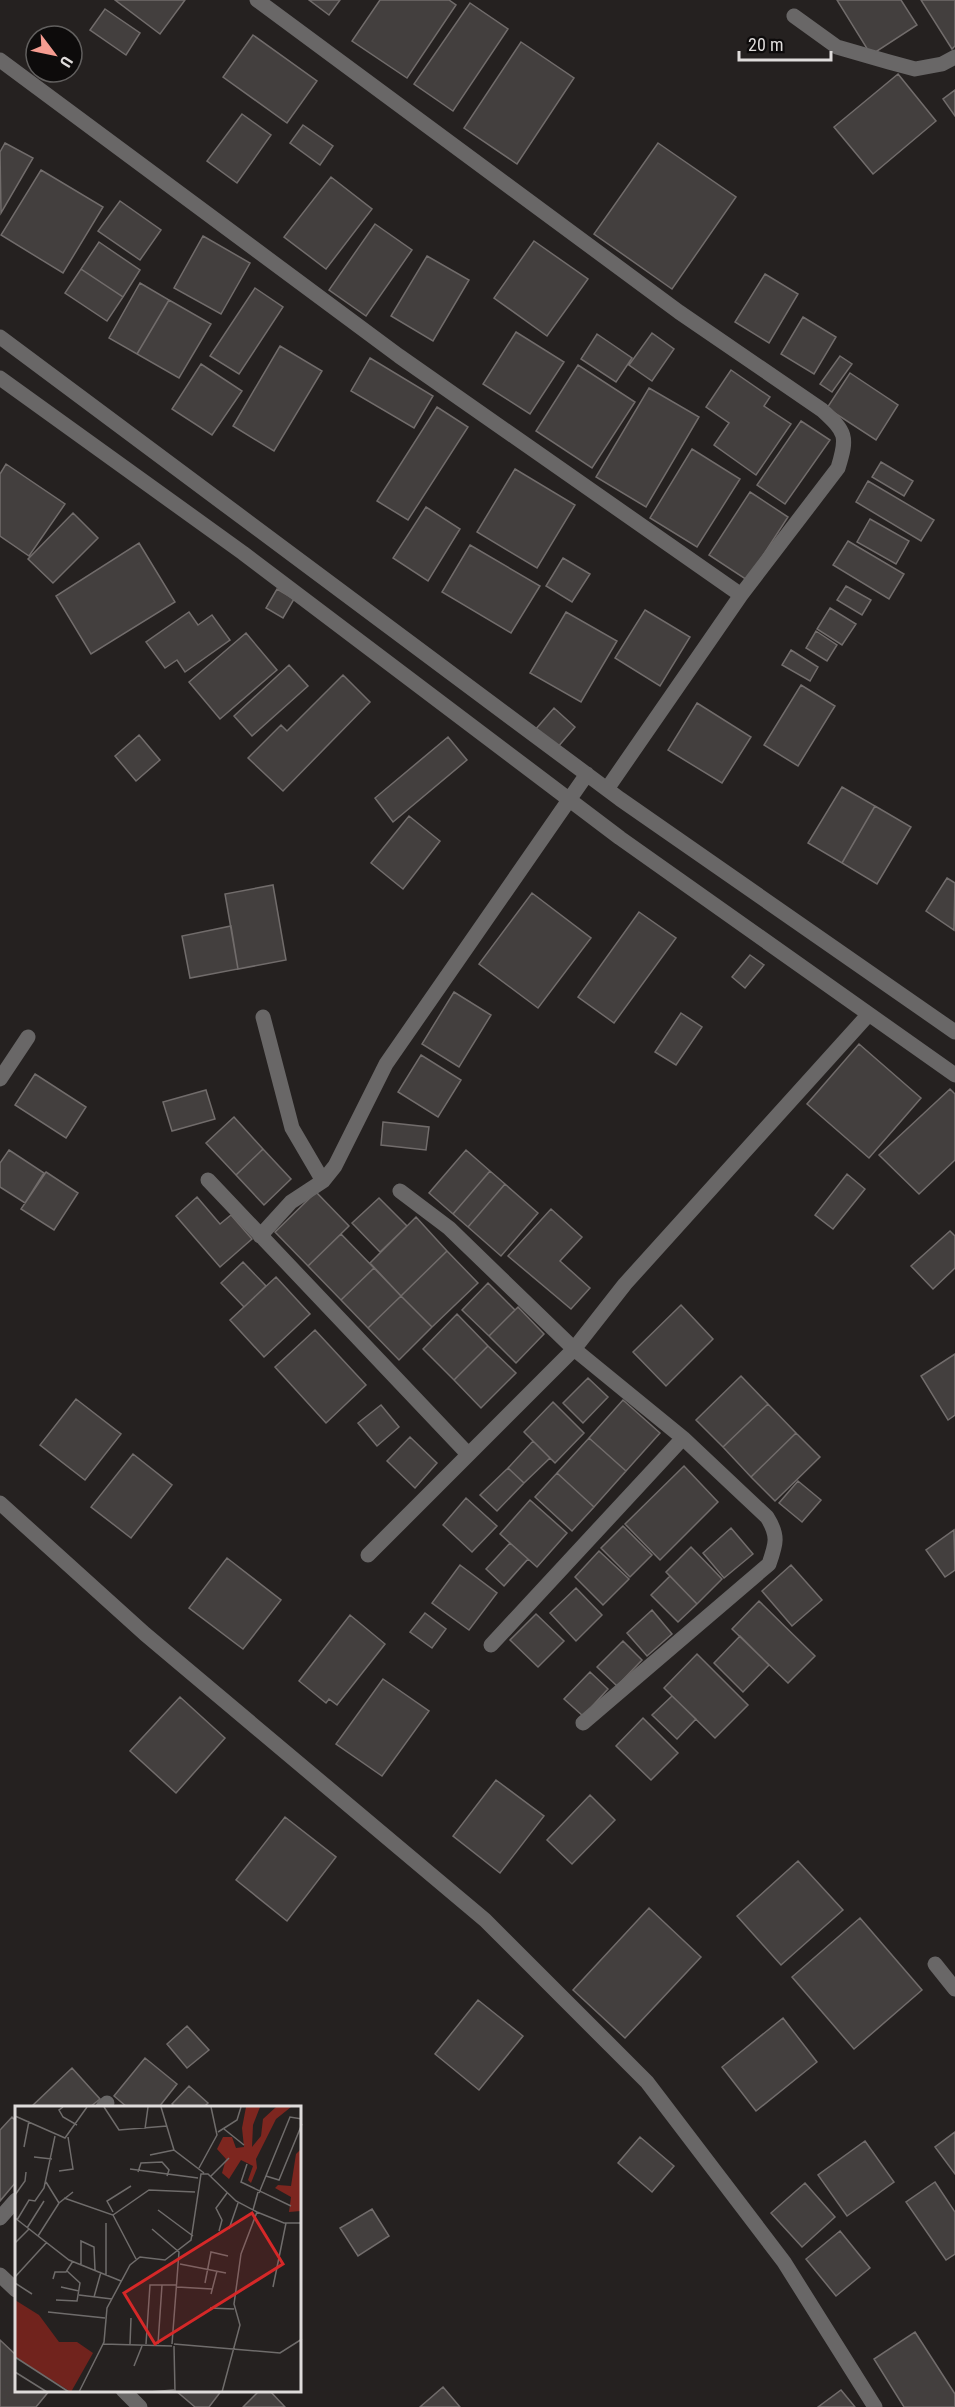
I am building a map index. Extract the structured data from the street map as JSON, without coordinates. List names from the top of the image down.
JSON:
{
  "scale_bar": "20 m",
  "north": "bottom right"
}
